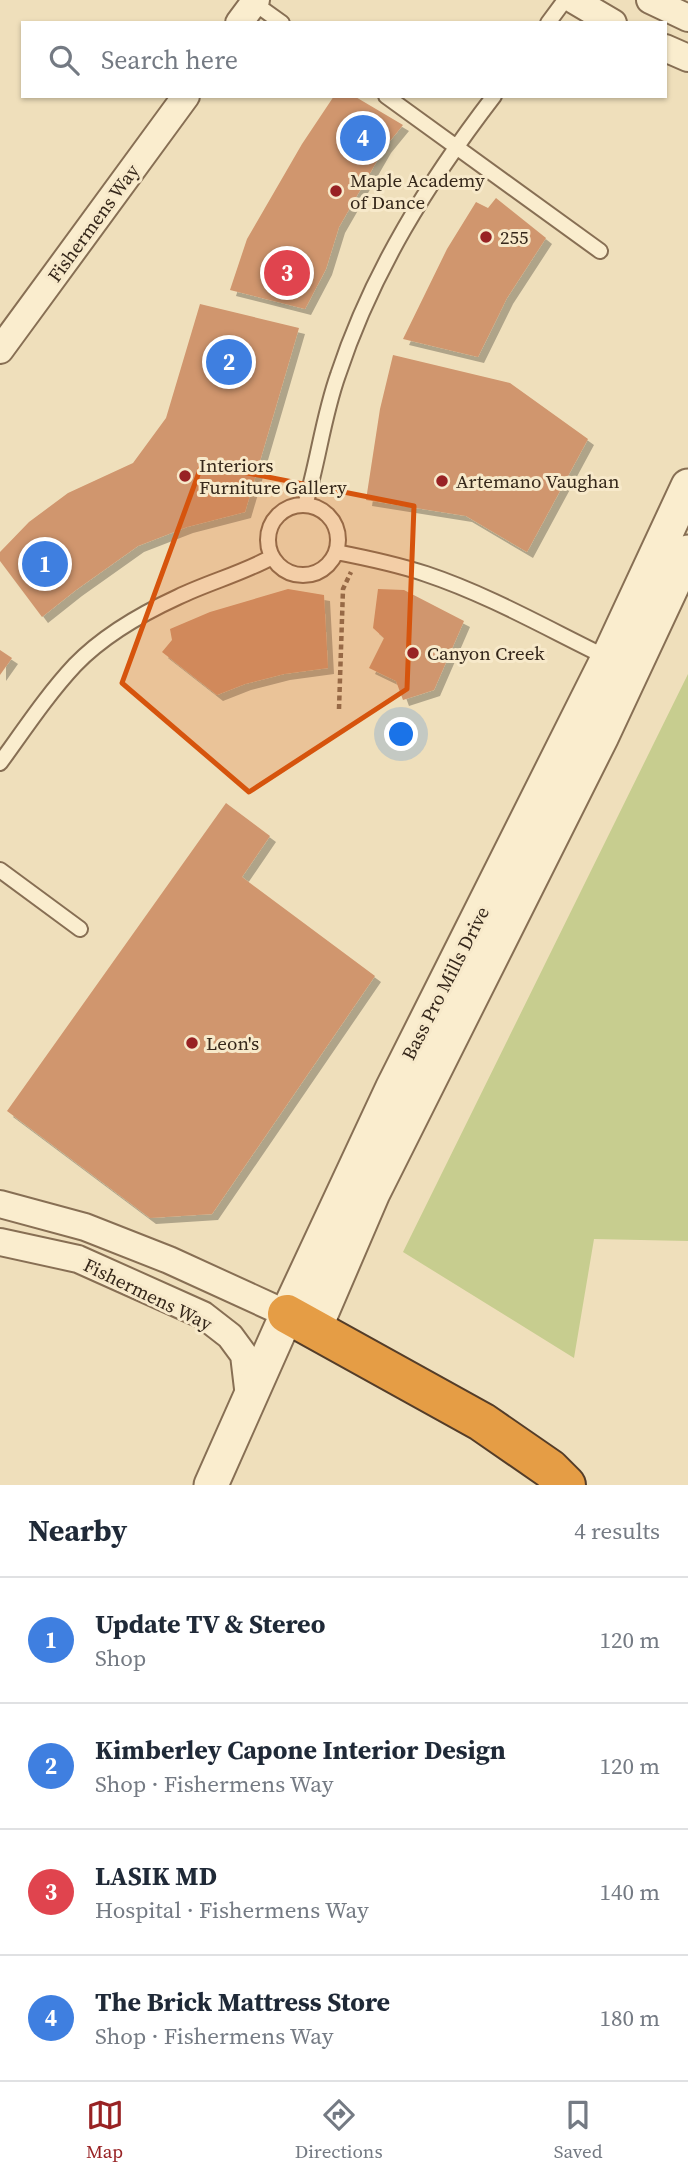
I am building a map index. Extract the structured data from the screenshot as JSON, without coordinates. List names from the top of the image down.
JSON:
{
  "streets": {
    "street": ["Fishermens Way", "Bass Pro Mills Drive"]
  },
  "crossings": [
    ["Fishermens Way", "Bass Pro Mills Drive"]
  ],
  "places": [
    "Maple Academy of Dance",
    "255",
    "Interiors Furniture Gallery",
    "Artemano Vaughan",
    "Canyon Creek",
    "Leon's"
  ],
  "page": {
    "search": "Search here",
    "pins": [
      "4",
      "3",
      "2",
      "1"
    ],
    "heading": ["Nearby", "4 results"],
    "list": [
      {
        "mark": "1",
        "name": "Update TV & Stereo",
        "note": "Shop",
        "value": "120 m"
      },
      {
        "mark": "2",
        "name": "Kimberley Capone Interior Design",
        "note": "Shop · Fishermens Way",
        "value": "120 m"
      },
      {
        "mark": "3",
        "name": "LASIK MD",
        "note": "Hospital · Fishermens Way",
        "value": "140 m"
      },
      {
        "mark": "4",
        "name": "The Brick Mattress Store",
        "note": "Shop · Fishermens Way",
        "value": "180 m"
      }
    ],
    "nav": ["Map", "Directions", "Saved"]
  }
}
